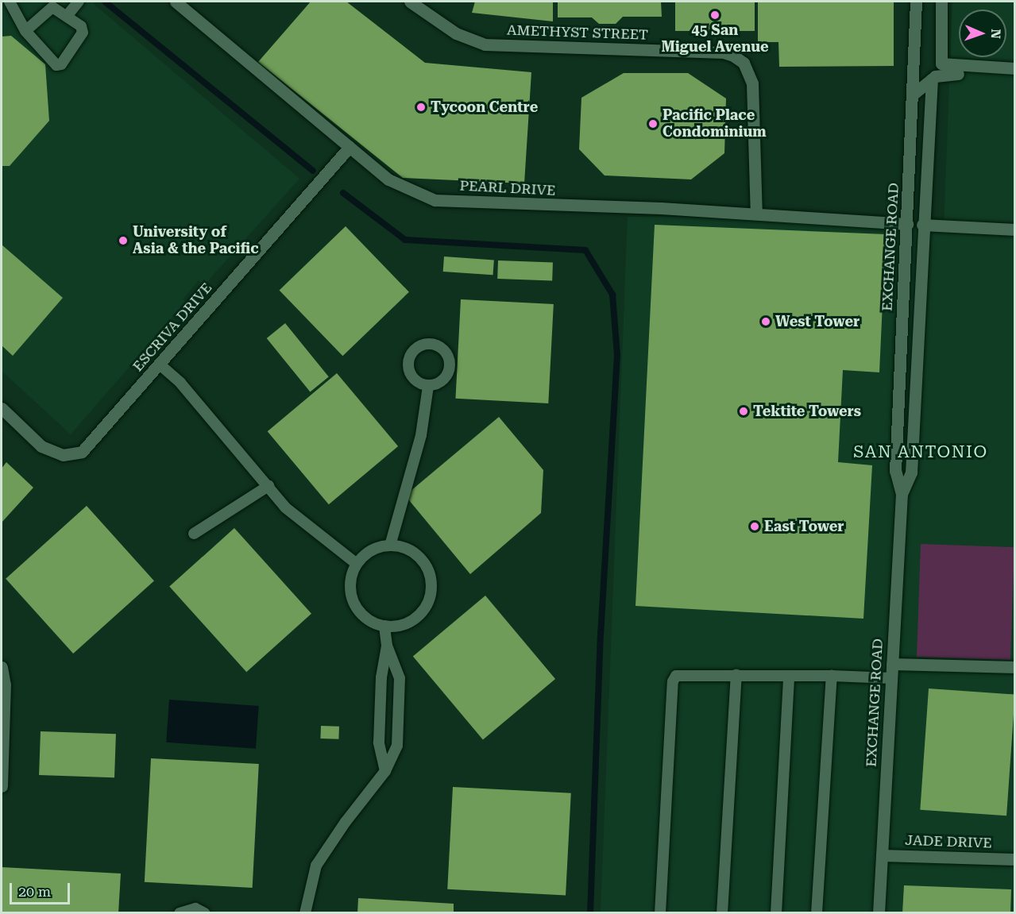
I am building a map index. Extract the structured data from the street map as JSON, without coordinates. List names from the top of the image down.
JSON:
{
  "streets": {
    "street": [
      "AMETHYST STREET",
      "PEARL DRIVE",
      "EXCHANGE ROAD",
      "ESCRIVA DRIVE",
      "JADE DRIVE"
    ]
  },
  "crossings": [
    ["AMETHYST STREET", "PEARL DRIVE"],
    ["PEARL DRIVE", "EXCHANGE ROAD"],
    ["PEARL DRIVE", "ESCRIVA DRIVE"],
    ["EXCHANGE ROAD", "JADE DRIVE"]
  ],
  "districts": ["SAN ANTONIO"],
  "places": [
    "45 San Miguel Avenue",
    "Tycoon Centre",
    "Pacific Place Condominium",
    "University of Asia & the Pacific",
    "West Tower",
    "Tektite Towers",
    "East Tower"
  ],
  "scale_bar": "20 m",
  "north": "right"
}
